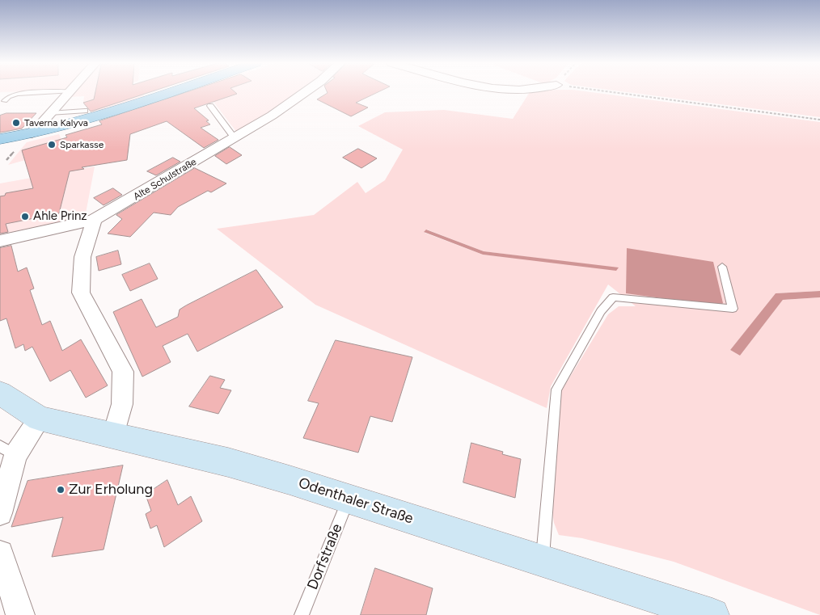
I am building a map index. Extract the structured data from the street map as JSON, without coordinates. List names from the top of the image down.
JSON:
{
  "streets": {
    "main road": ["Odenthaler Straße"],
    "street": ["Alte Schulstraße"],
    "lane": ["Dorfstraße"]
  },
  "crossings": [
    ["Odenthaler Straße", "Dorfstraße"]
  ],
  "places": [
    "Taverna Kalyva",
    "Sparkasse",
    "Ahle Prinz",
    "Zur Erholung"
  ]
}
